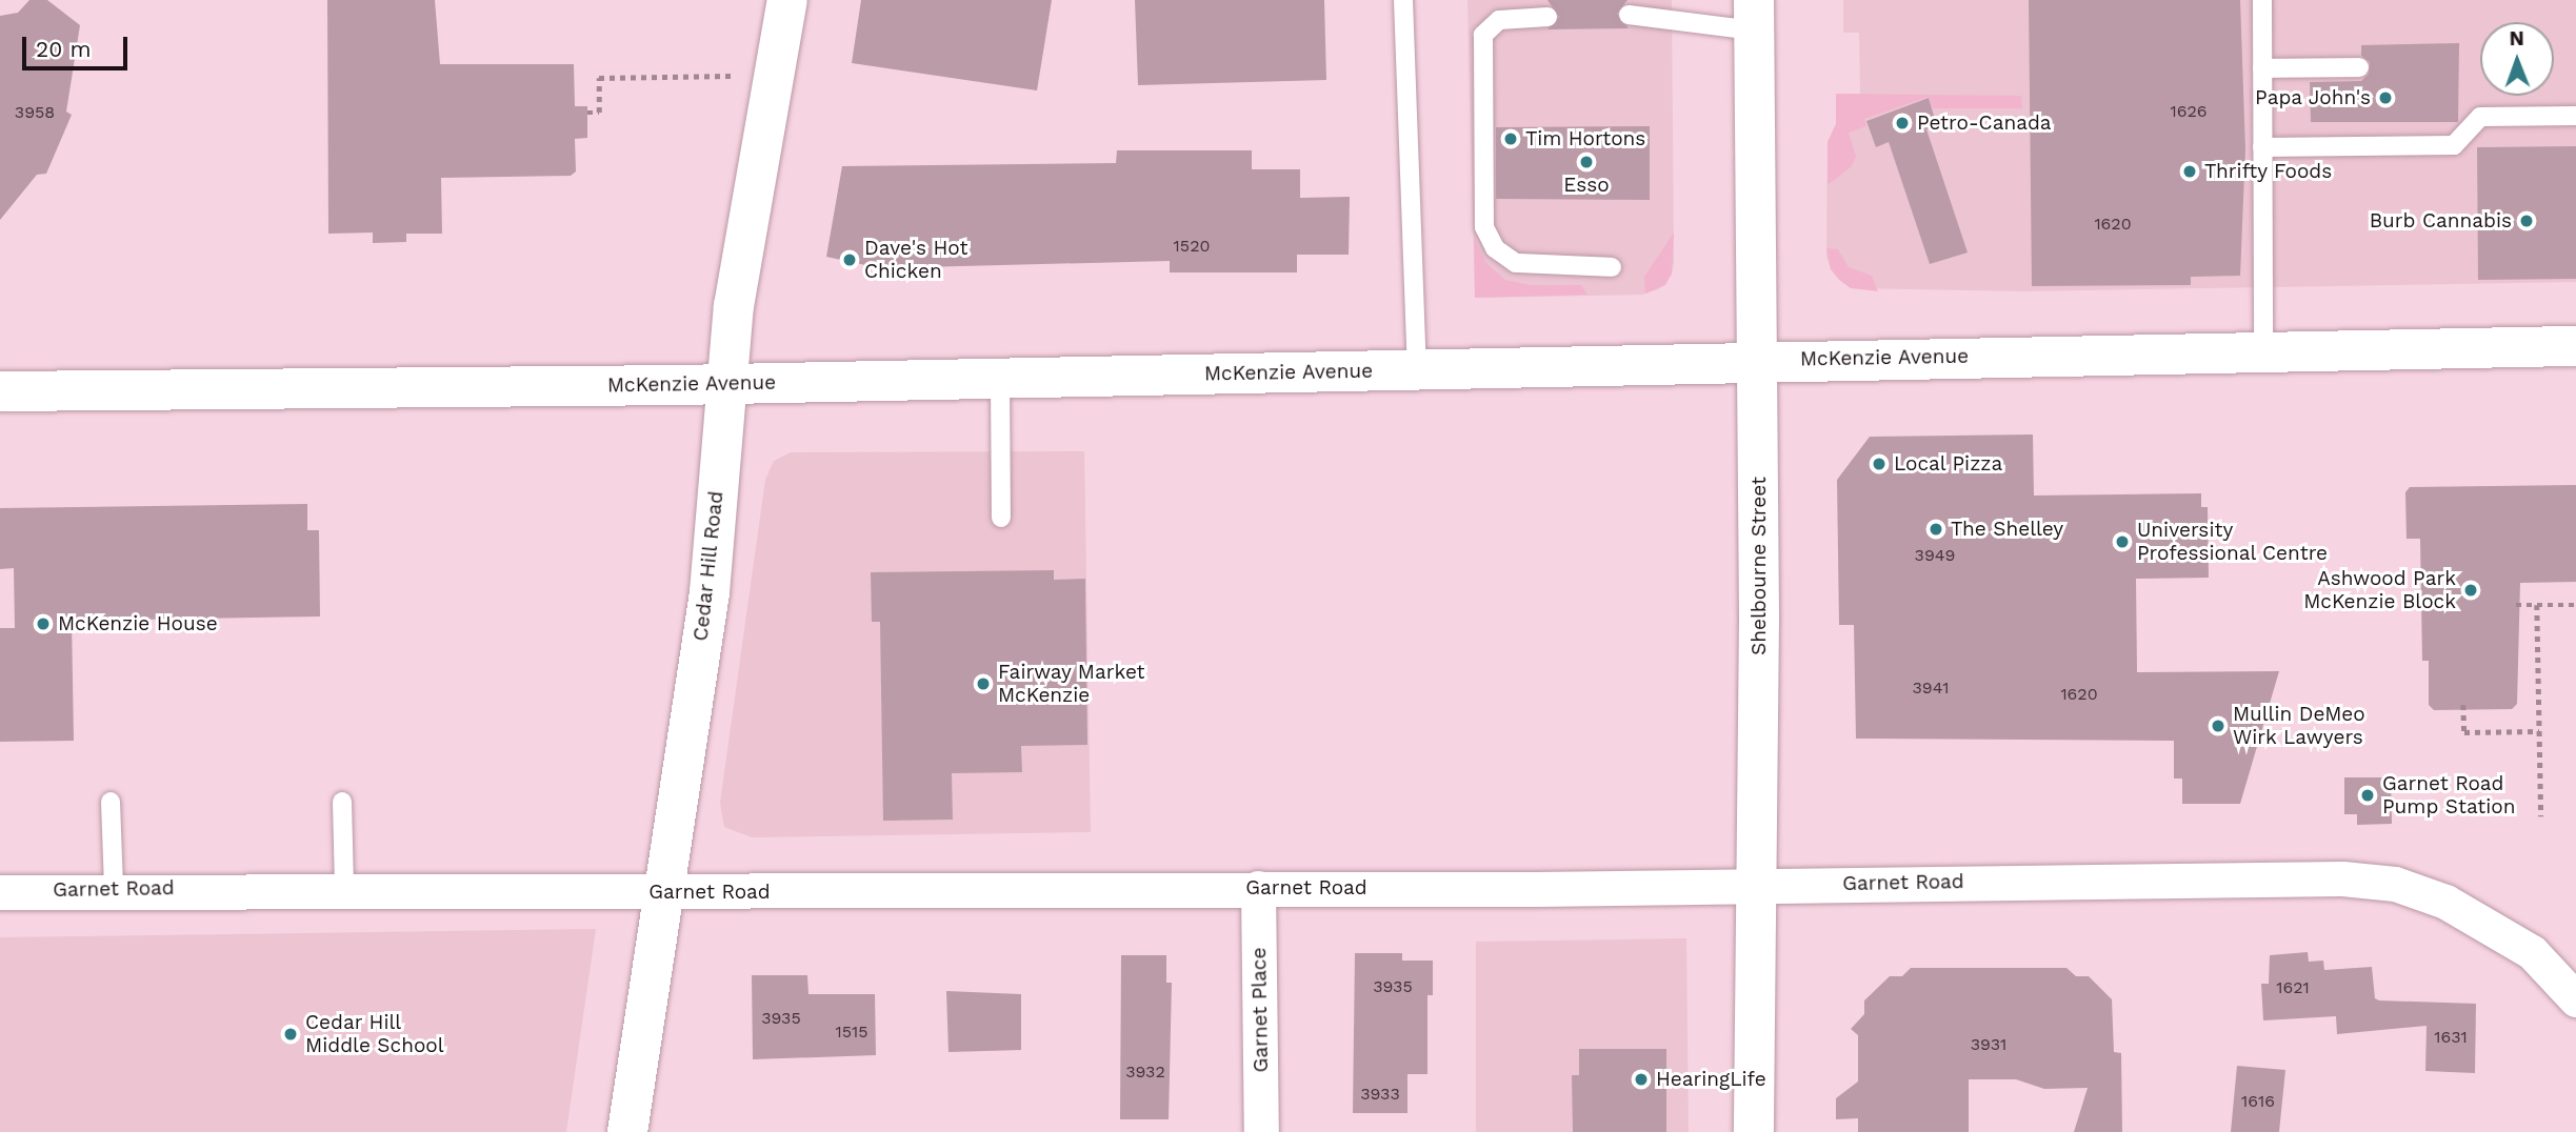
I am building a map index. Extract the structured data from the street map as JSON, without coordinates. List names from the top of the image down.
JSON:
{
  "streets": {
    "main road": ["McKenzie Avenue", "Cedar Hill Road", "Shelbourne Street"],
    "street": ["Garnet Road", "Garnet Place"]
  },
  "crossings": [
    ["McKenzie Avenue", "Cedar Hill Road"],
    ["McKenzie Avenue", "Shelbourne Street"],
    ["Cedar Hill Road", "Garnet Road"],
    ["Shelbourne Street", "Garnet Road"],
    ["Garnet Road", "Garnet Place"]
  ],
  "places": [
    "Papa John's",
    "Petro-Canada",
    "Tim Hortons",
    "Esso",
    "Thrifty Foods",
    "Burb Cannabis",
    "Dave's Hot Chicken",
    "Local Pizza",
    "The Shelley",
    "University Professional Centre",
    "Ashwood Park McKenzie Block",
    "McKenzie House",
    "Fairway Market McKenzie",
    "Mullin DeMeo Wirk Lawyers",
    "Garnet Road Pump Station",
    "Cedar Hill Middle School",
    "HearingLife"
  ],
  "house_numbers": [
    "1626",
    "3958",
    "1620",
    "1520",
    "3949",
    "3941",
    "1620",
    "3935",
    "1621",
    "3935",
    "1515",
    "1631",
    "3931",
    "3932",
    "3933",
    "1616"
  ],
  "scale_bar": "20 m",
  "north": "top"
}
